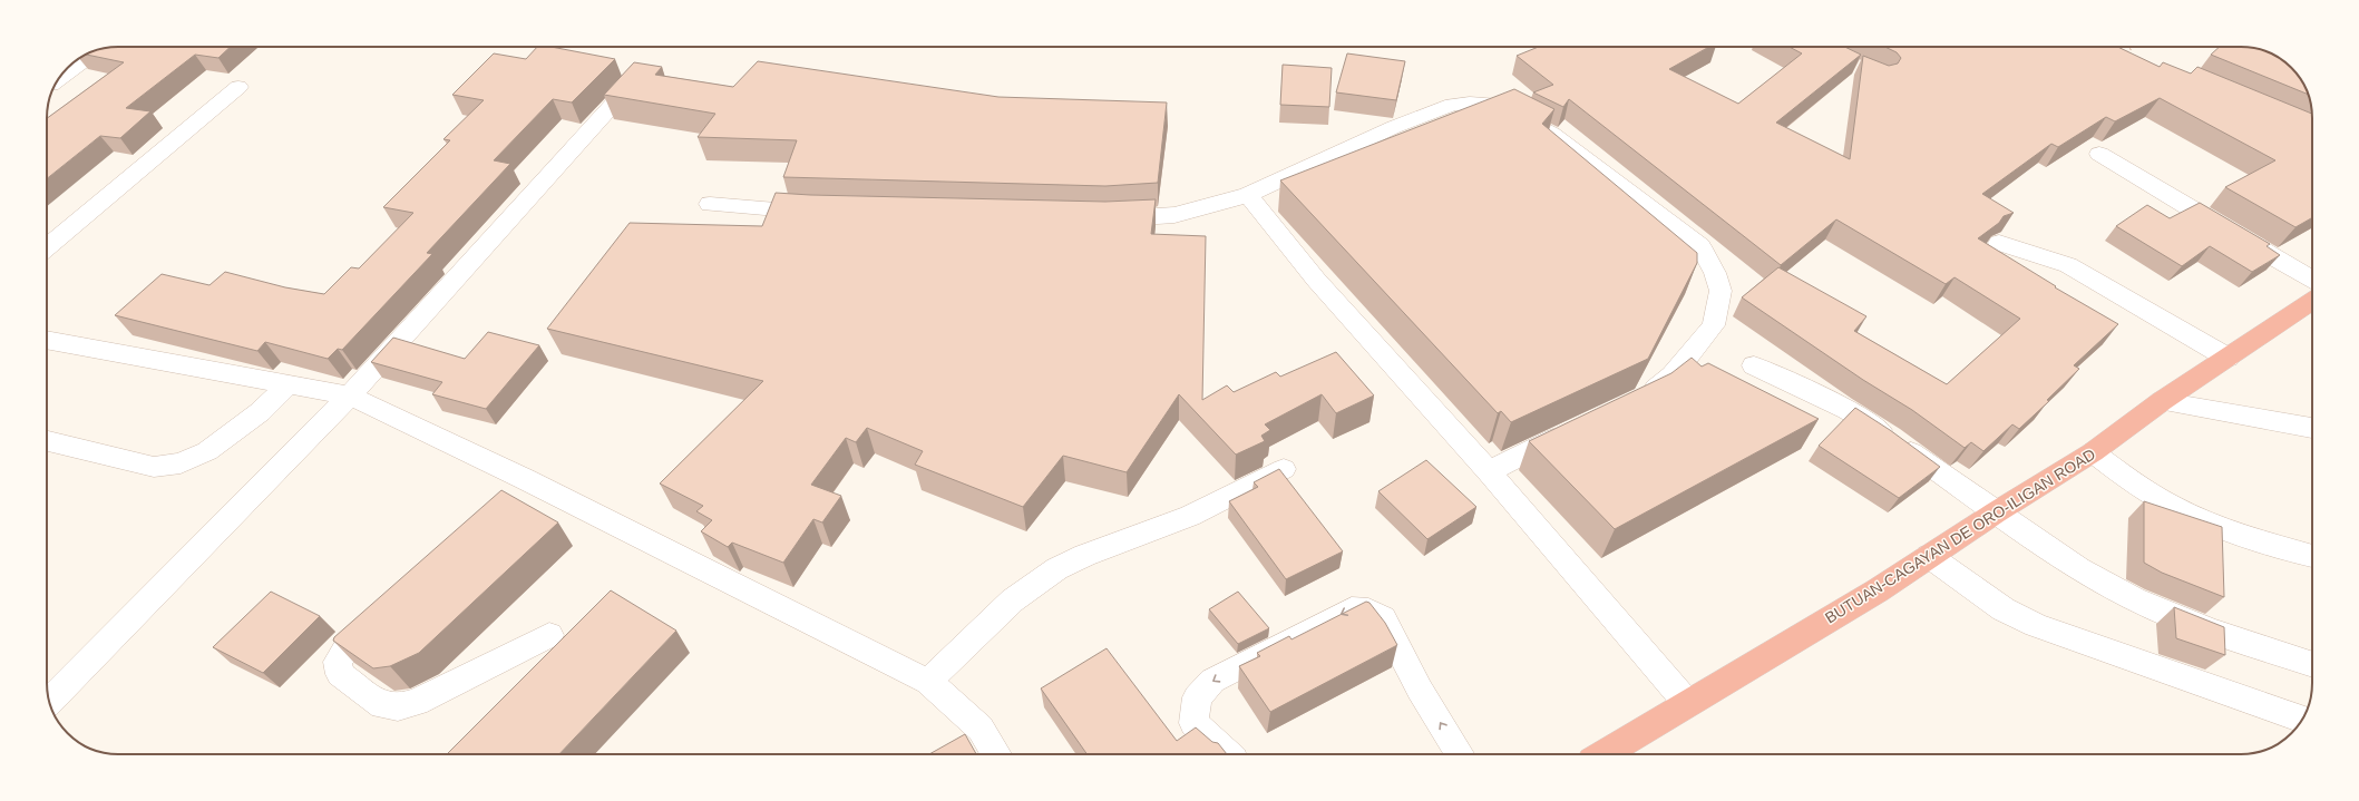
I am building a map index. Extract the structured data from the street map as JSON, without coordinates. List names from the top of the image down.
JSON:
{
  "streets": {
    "highway": ["BUTUAN-CAGAYAN DE ORO-ILIGAN ROAD"]
  }
}
